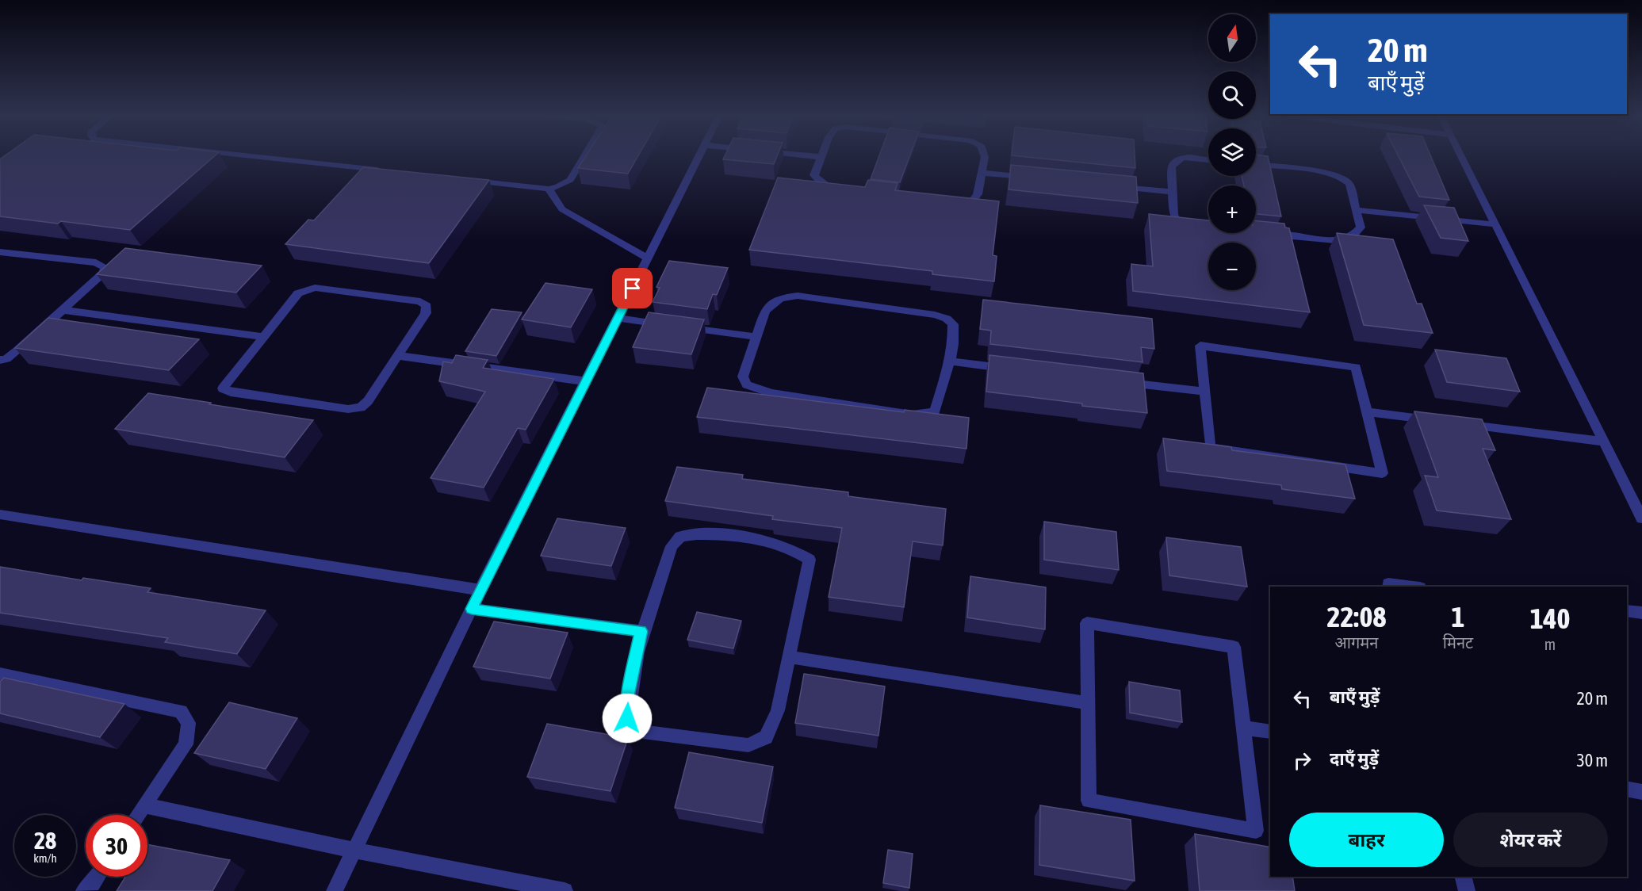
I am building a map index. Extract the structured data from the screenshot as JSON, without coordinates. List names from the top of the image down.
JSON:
{
  "north": "top",
  "page": {
    "map_buttons": ["+", "−"],
    "turn": ["20 m", "बाएँ मुड़ें"],
    "eta": [
      "22:08",
      "आगमन",
      "1",
      "मिनट",
      "140",
      "m"
    ],
    "list": [
      {
        "name": "बाएँ मुड़ें",
        "value": "20 m"
      },
      {
        "name": "दाएँ मुड़ें",
        "value": "30 m"
      }
    ],
    "buttons": ["बाहर", "शेयर करें"],
    "speed": "28 km/h",
    "limit": "30"
  }
}
